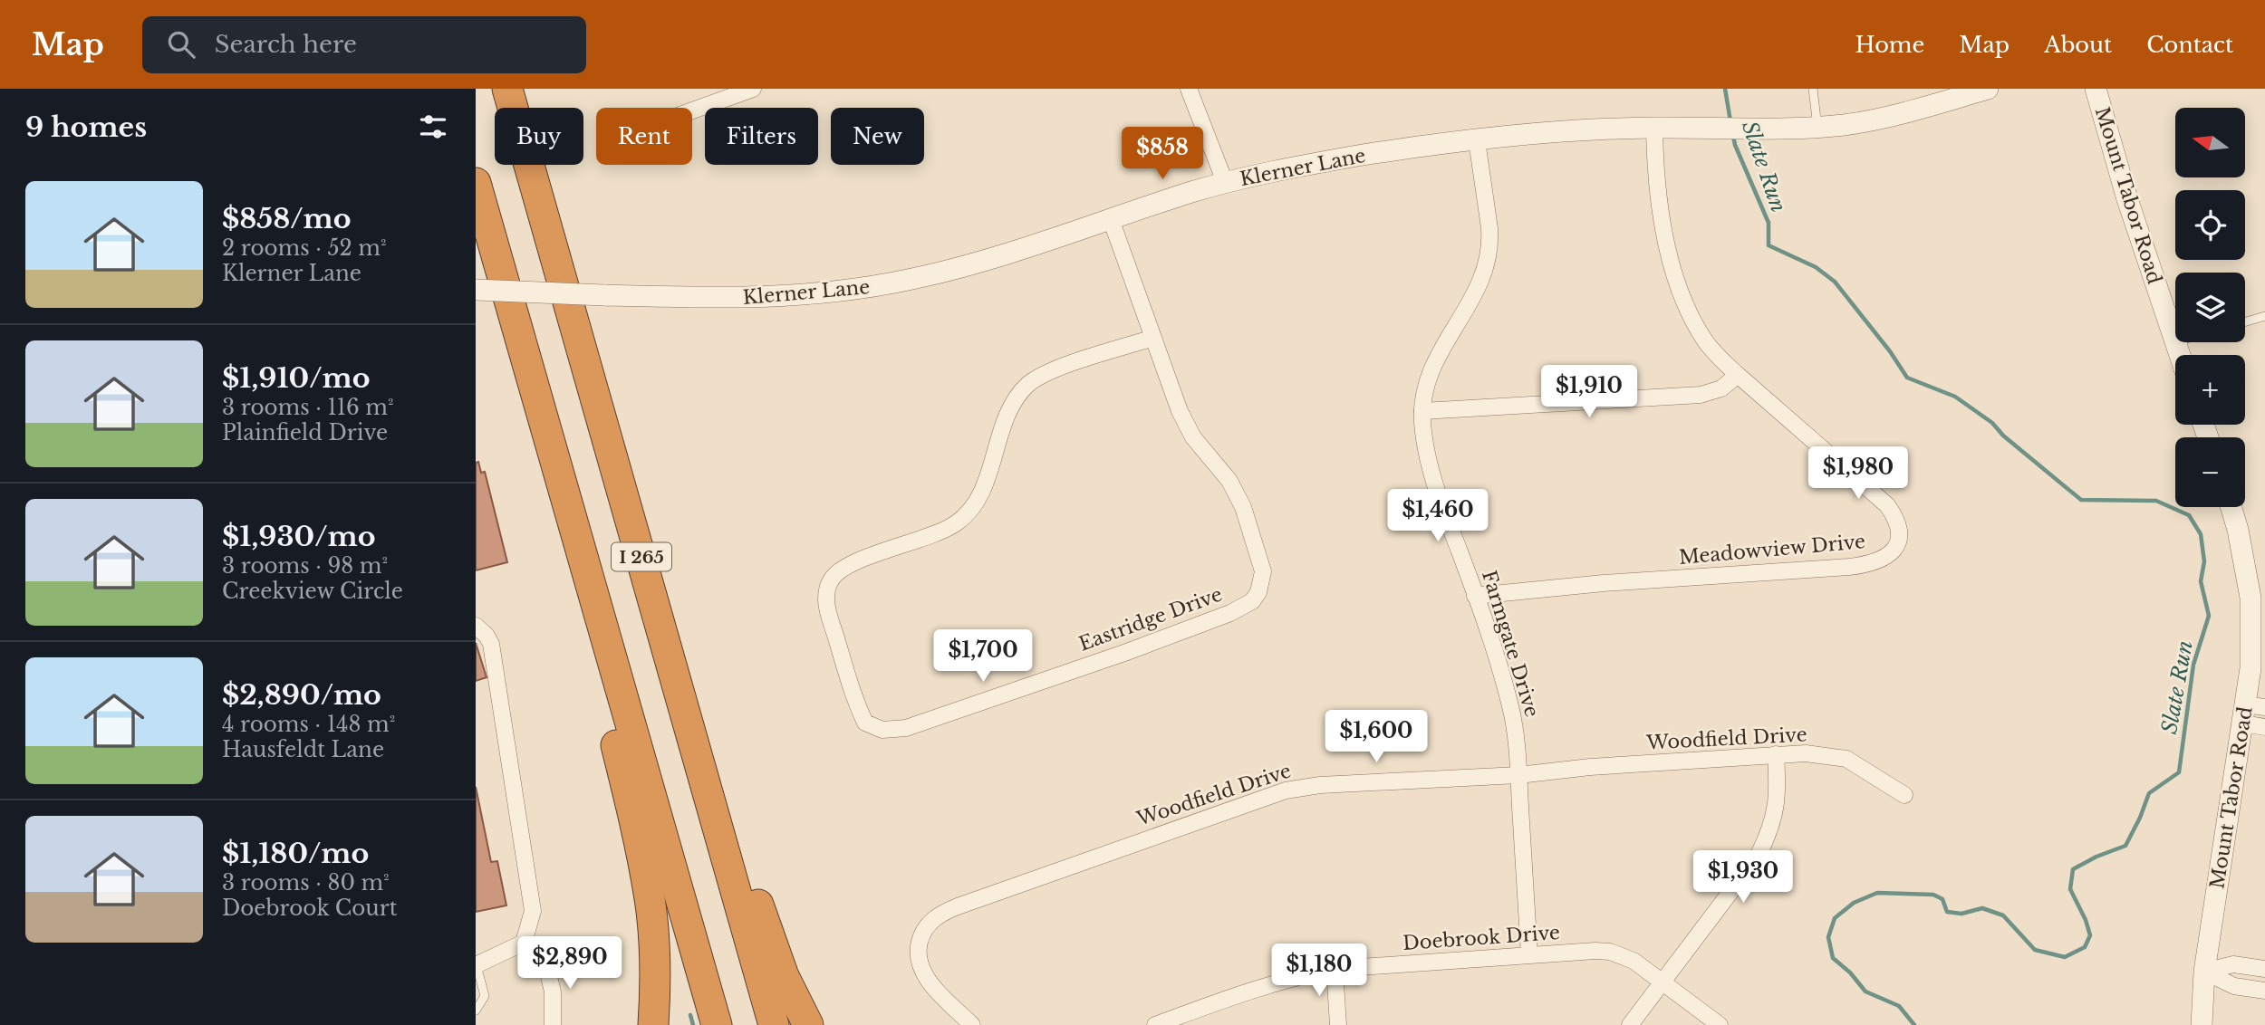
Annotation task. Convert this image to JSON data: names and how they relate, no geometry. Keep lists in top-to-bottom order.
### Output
{
  "streets": {
    "highway": ["I 265"],
    "street": [
      "Klerner Lane",
      "Mount Tabor Road",
      "Meadowview Drive",
      "Eastridge Drive",
      "Farmgate Drive",
      "Woodfield Drive",
      "Doebrook Drive"
    ]
  },
  "crossings": [
    ["Klerner Lane", "Meadowview Drive"],
    ["Klerner Lane", "Eastridge Drive"],
    ["Klerner Lane", "Farmgate Drive"],
    ["Meadowview Drive", "Farmgate Drive"],
    ["Farmgate Drive", "Woodfield Drive"],
    ["Farmgate Drive", "Doebrook Drive"]
  ],
  "water": ["Slate Run"],
  "north": "left",
  "page": {
    "header": "Map",
    "search": "Search here",
    "nav": [
      "Home",
      "Map",
      "About",
      "Contact"
    ],
    "heading": "9 homes",
    "map_buttons": ["+", "−"],
    "chip": [
      "Buy",
      "Rent",
      "Filters",
      "New"
    ],
    "price": [
      "$858",
      "$1,910",
      "$1,980",
      "$1,460",
      "$1,700",
      "$1,600",
      "$1,930",
      "$2,890",
      "$1,180"
    ],
    "list": [
      {
        "name": "$858/mo",
        "note": "2 rooms · 52 m² · Klerner Lane"
      },
      {
        "name": "$1,910/mo",
        "note": "3 rooms · 116 m² · Plainfield Drive"
      },
      {
        "name": "$1,930/mo",
        "note": "3 rooms · 98 m² · Creekview Circle"
      },
      {
        "name": "$2,890/mo",
        "note": "4 rooms · 148 m² · Hausfeldt Lane"
      },
      {
        "name": "$1,180/mo",
        "note": "3 rooms · 80 m² · Doebrook Court"
      }
    ]
  }
}
